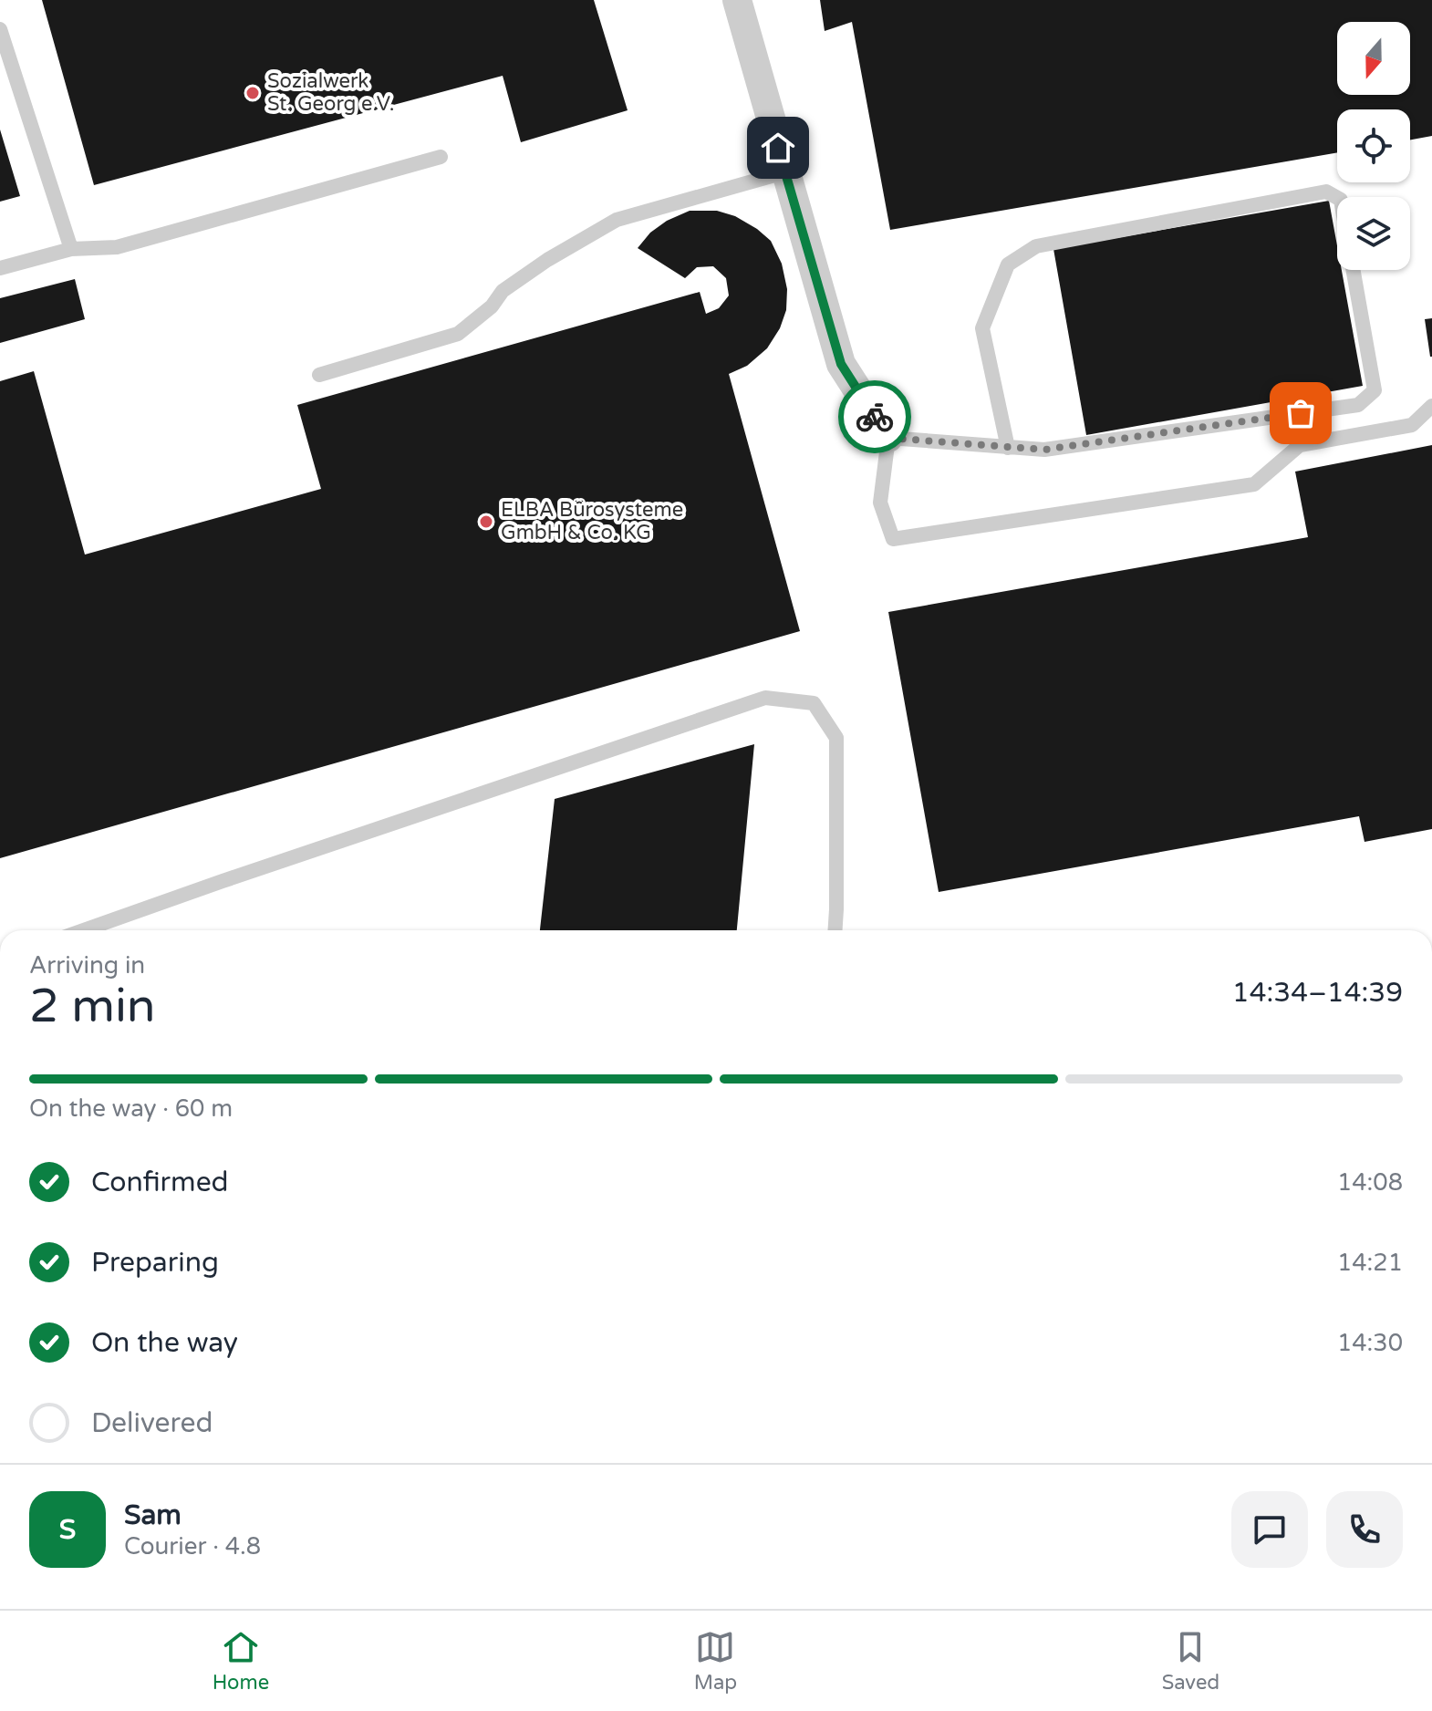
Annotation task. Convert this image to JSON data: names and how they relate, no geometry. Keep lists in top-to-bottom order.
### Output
{
  "places": ["Sozialwerk St. Georg e.V.", "ELBA Bürosysteme GmbH & Co. KG"],
  "north": "bottom",
  "page": {
    "heading": ["2 min", "Arriving in", "14:34–14:39"],
    "panel": ["Sam", "Courier · 4.8"],
    "bar": "On the way · 60 m",
    "list": [
      ["Confirmed", "14:08"],
      ["Preparing", "14:21"],
      ["On the way", "14:30"],
      "Delivered"
    ],
    "round": "S",
    "tabs": ["Home", "Map", "Saved"]
  }
}
